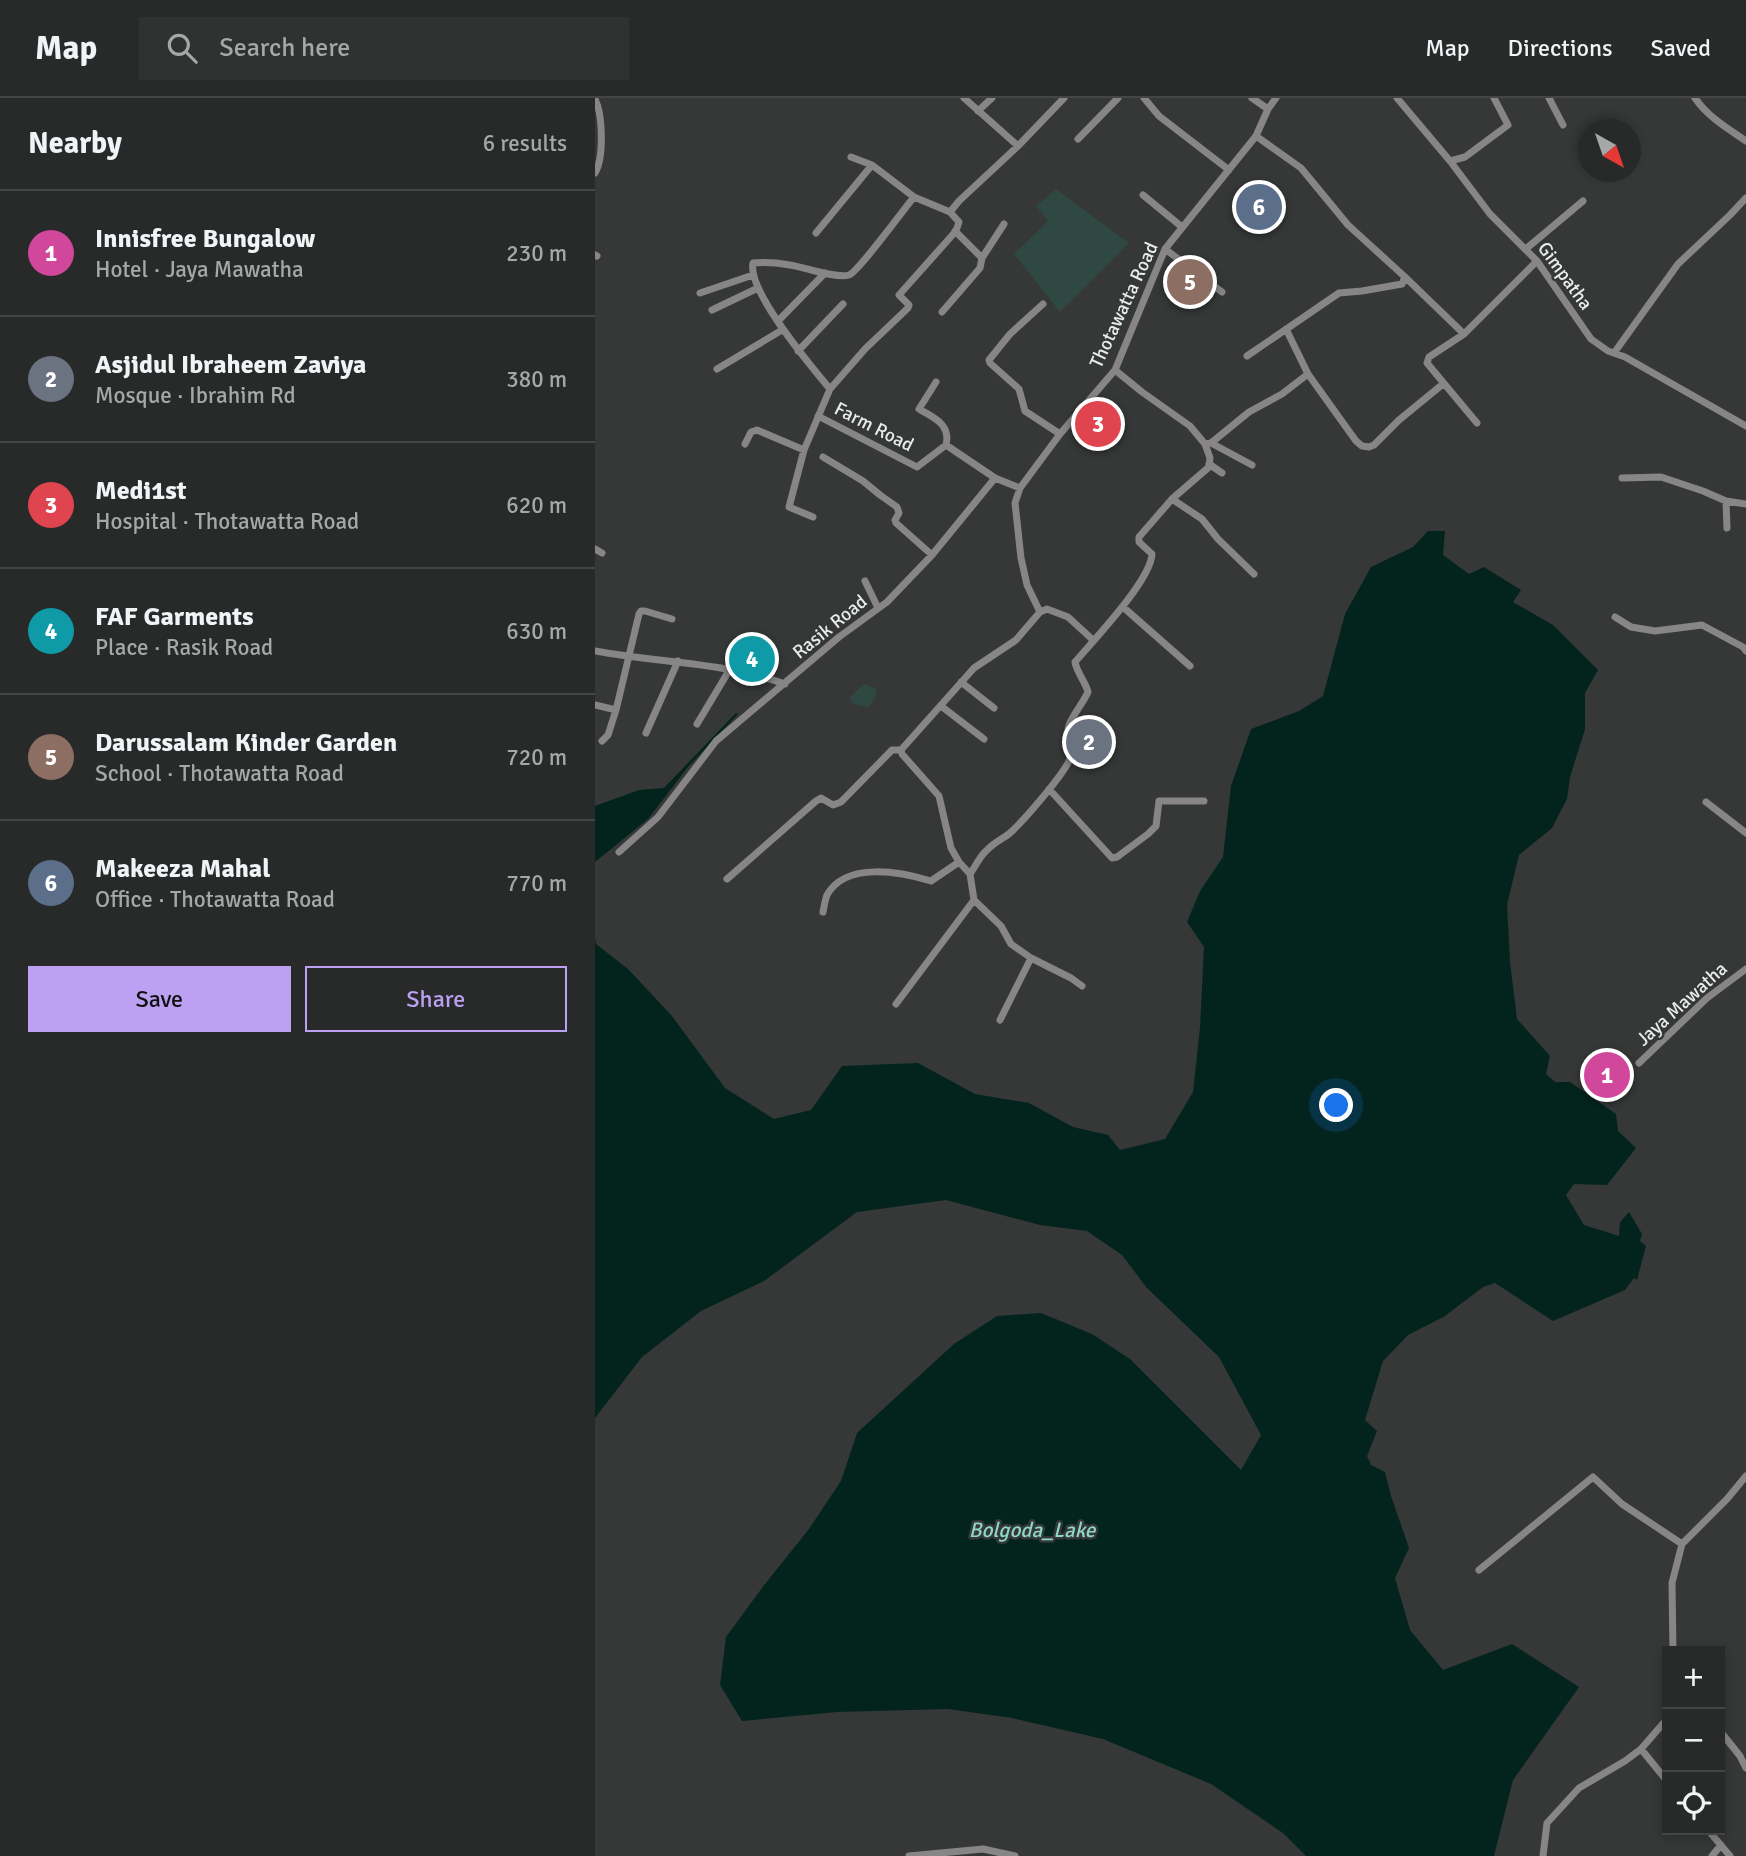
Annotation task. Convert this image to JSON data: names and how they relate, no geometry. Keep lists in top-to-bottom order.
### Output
{
  "streets": {
    "street": [
      "Gimpatha",
      "Thotawatta Road",
      "Farm Road",
      "Rasik Road",
      "Jaya Mawatha"
    ]
  },
  "water": ["Bolgoda_Lake"],
  "north": "bottom right",
  "page": {
    "header": "Map",
    "search": "Search here",
    "nav": ["Map", "Directions", "Saved"],
    "heading": ["Nearby", "6 results"],
    "pins": [
      "6",
      "5",
      "3",
      "4",
      "2",
      "1"
    ],
    "list": [
      {
        "mark": "1",
        "name": "Innisfree Bungalow",
        "note": "Hotel · Jaya Mawatha",
        "value": "230 m"
      },
      {
        "mark": "2",
        "name": "Asjidul Ibraheem Zaviya",
        "note": "Mosque · Ibrahim Rd",
        "value": "380 m"
      },
      {
        "mark": "3",
        "name": "Medi1st",
        "note": "Hospital · Thotawatta Road",
        "value": "620 m"
      },
      {
        "mark": "4",
        "name": "FAF Garments",
        "note": "Place · Rasik Road",
        "value": "630 m"
      },
      {
        "mark": "5",
        "name": "Darussalam Kinder Garden",
        "note": "School · Thotawatta Road",
        "value": "720 m"
      },
      {
        "mark": "6",
        "name": "Makeeza Mahal",
        "note": "Office · Thotawatta Road",
        "value": "770 m"
      }
    ],
    "buttons": ["Save", "Share"],
    "map_buttons": ["+", "−"]
  }
}
